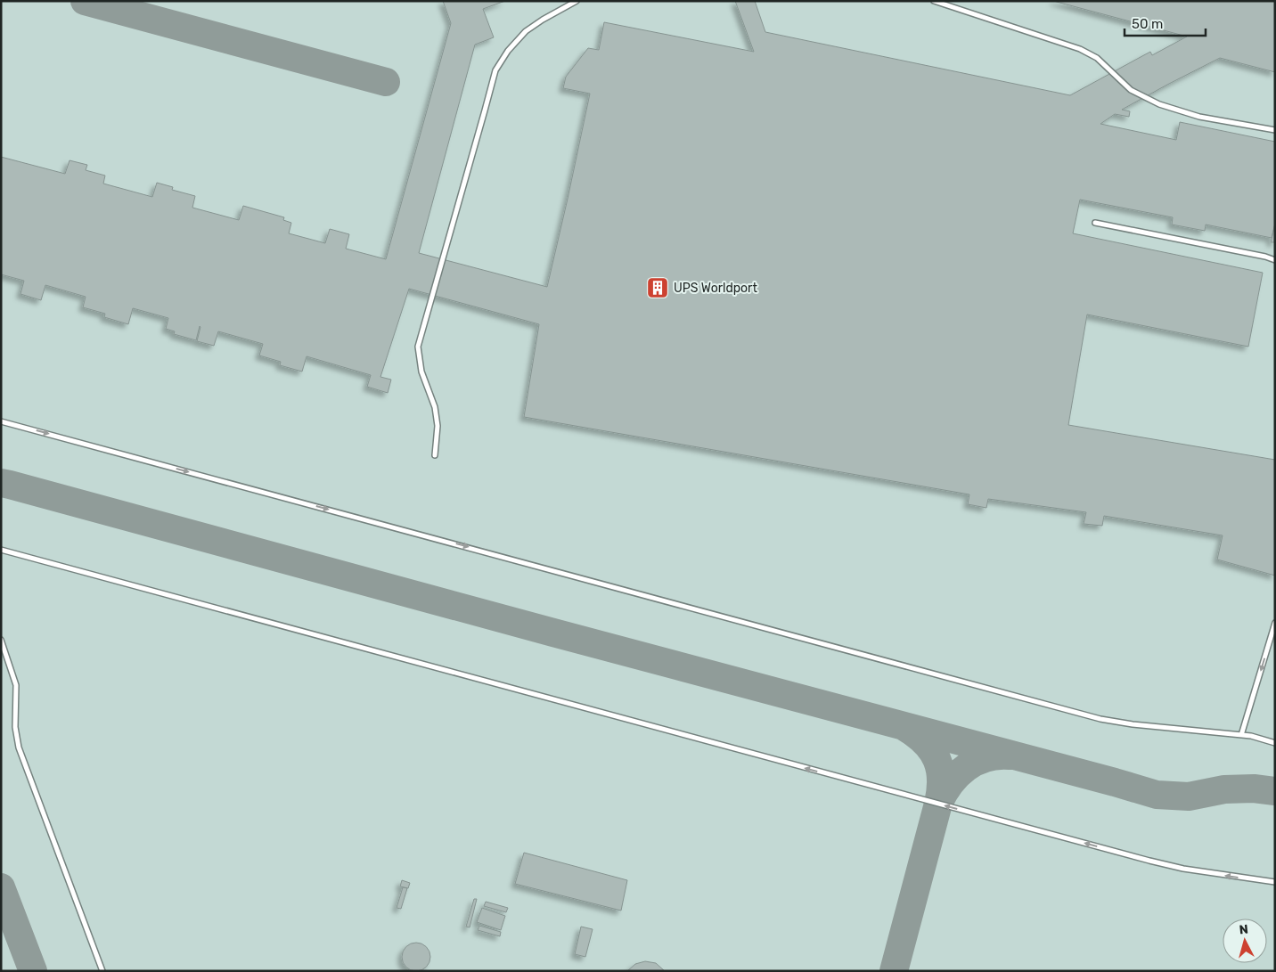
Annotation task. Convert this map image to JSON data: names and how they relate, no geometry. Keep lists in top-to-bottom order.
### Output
{
  "places": {
    "building": ["UPS Worldport"]
  },
  "scale_bar": "50 m",
  "north": "top"
}
